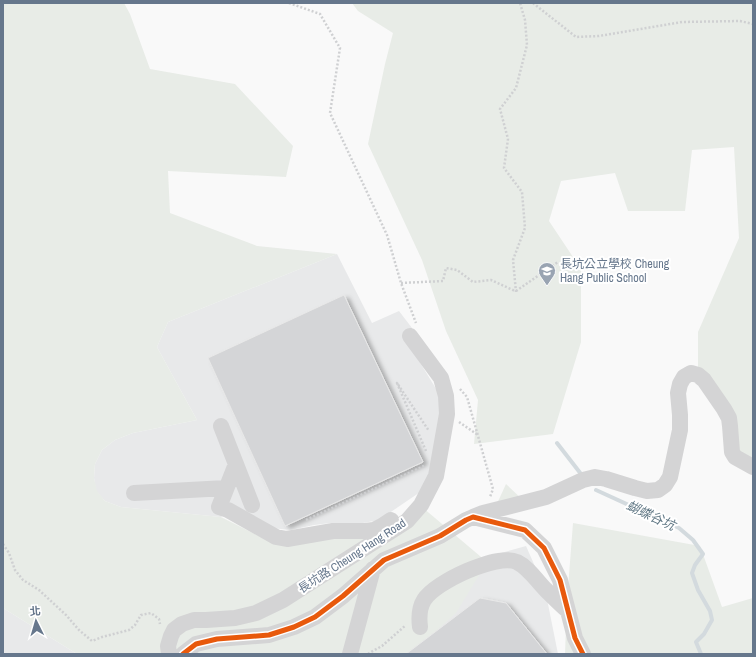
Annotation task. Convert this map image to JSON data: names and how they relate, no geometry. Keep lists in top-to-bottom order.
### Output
{
  "streets": {
    "street": ["長坑路 Cheung Hang Road"]
  },
  "water": ["蝴蝶谷坑"],
  "places": {
    "school or university": ["長坑公立學校 Cheung Hang Public School"]
  },
  "north": "top"
}
